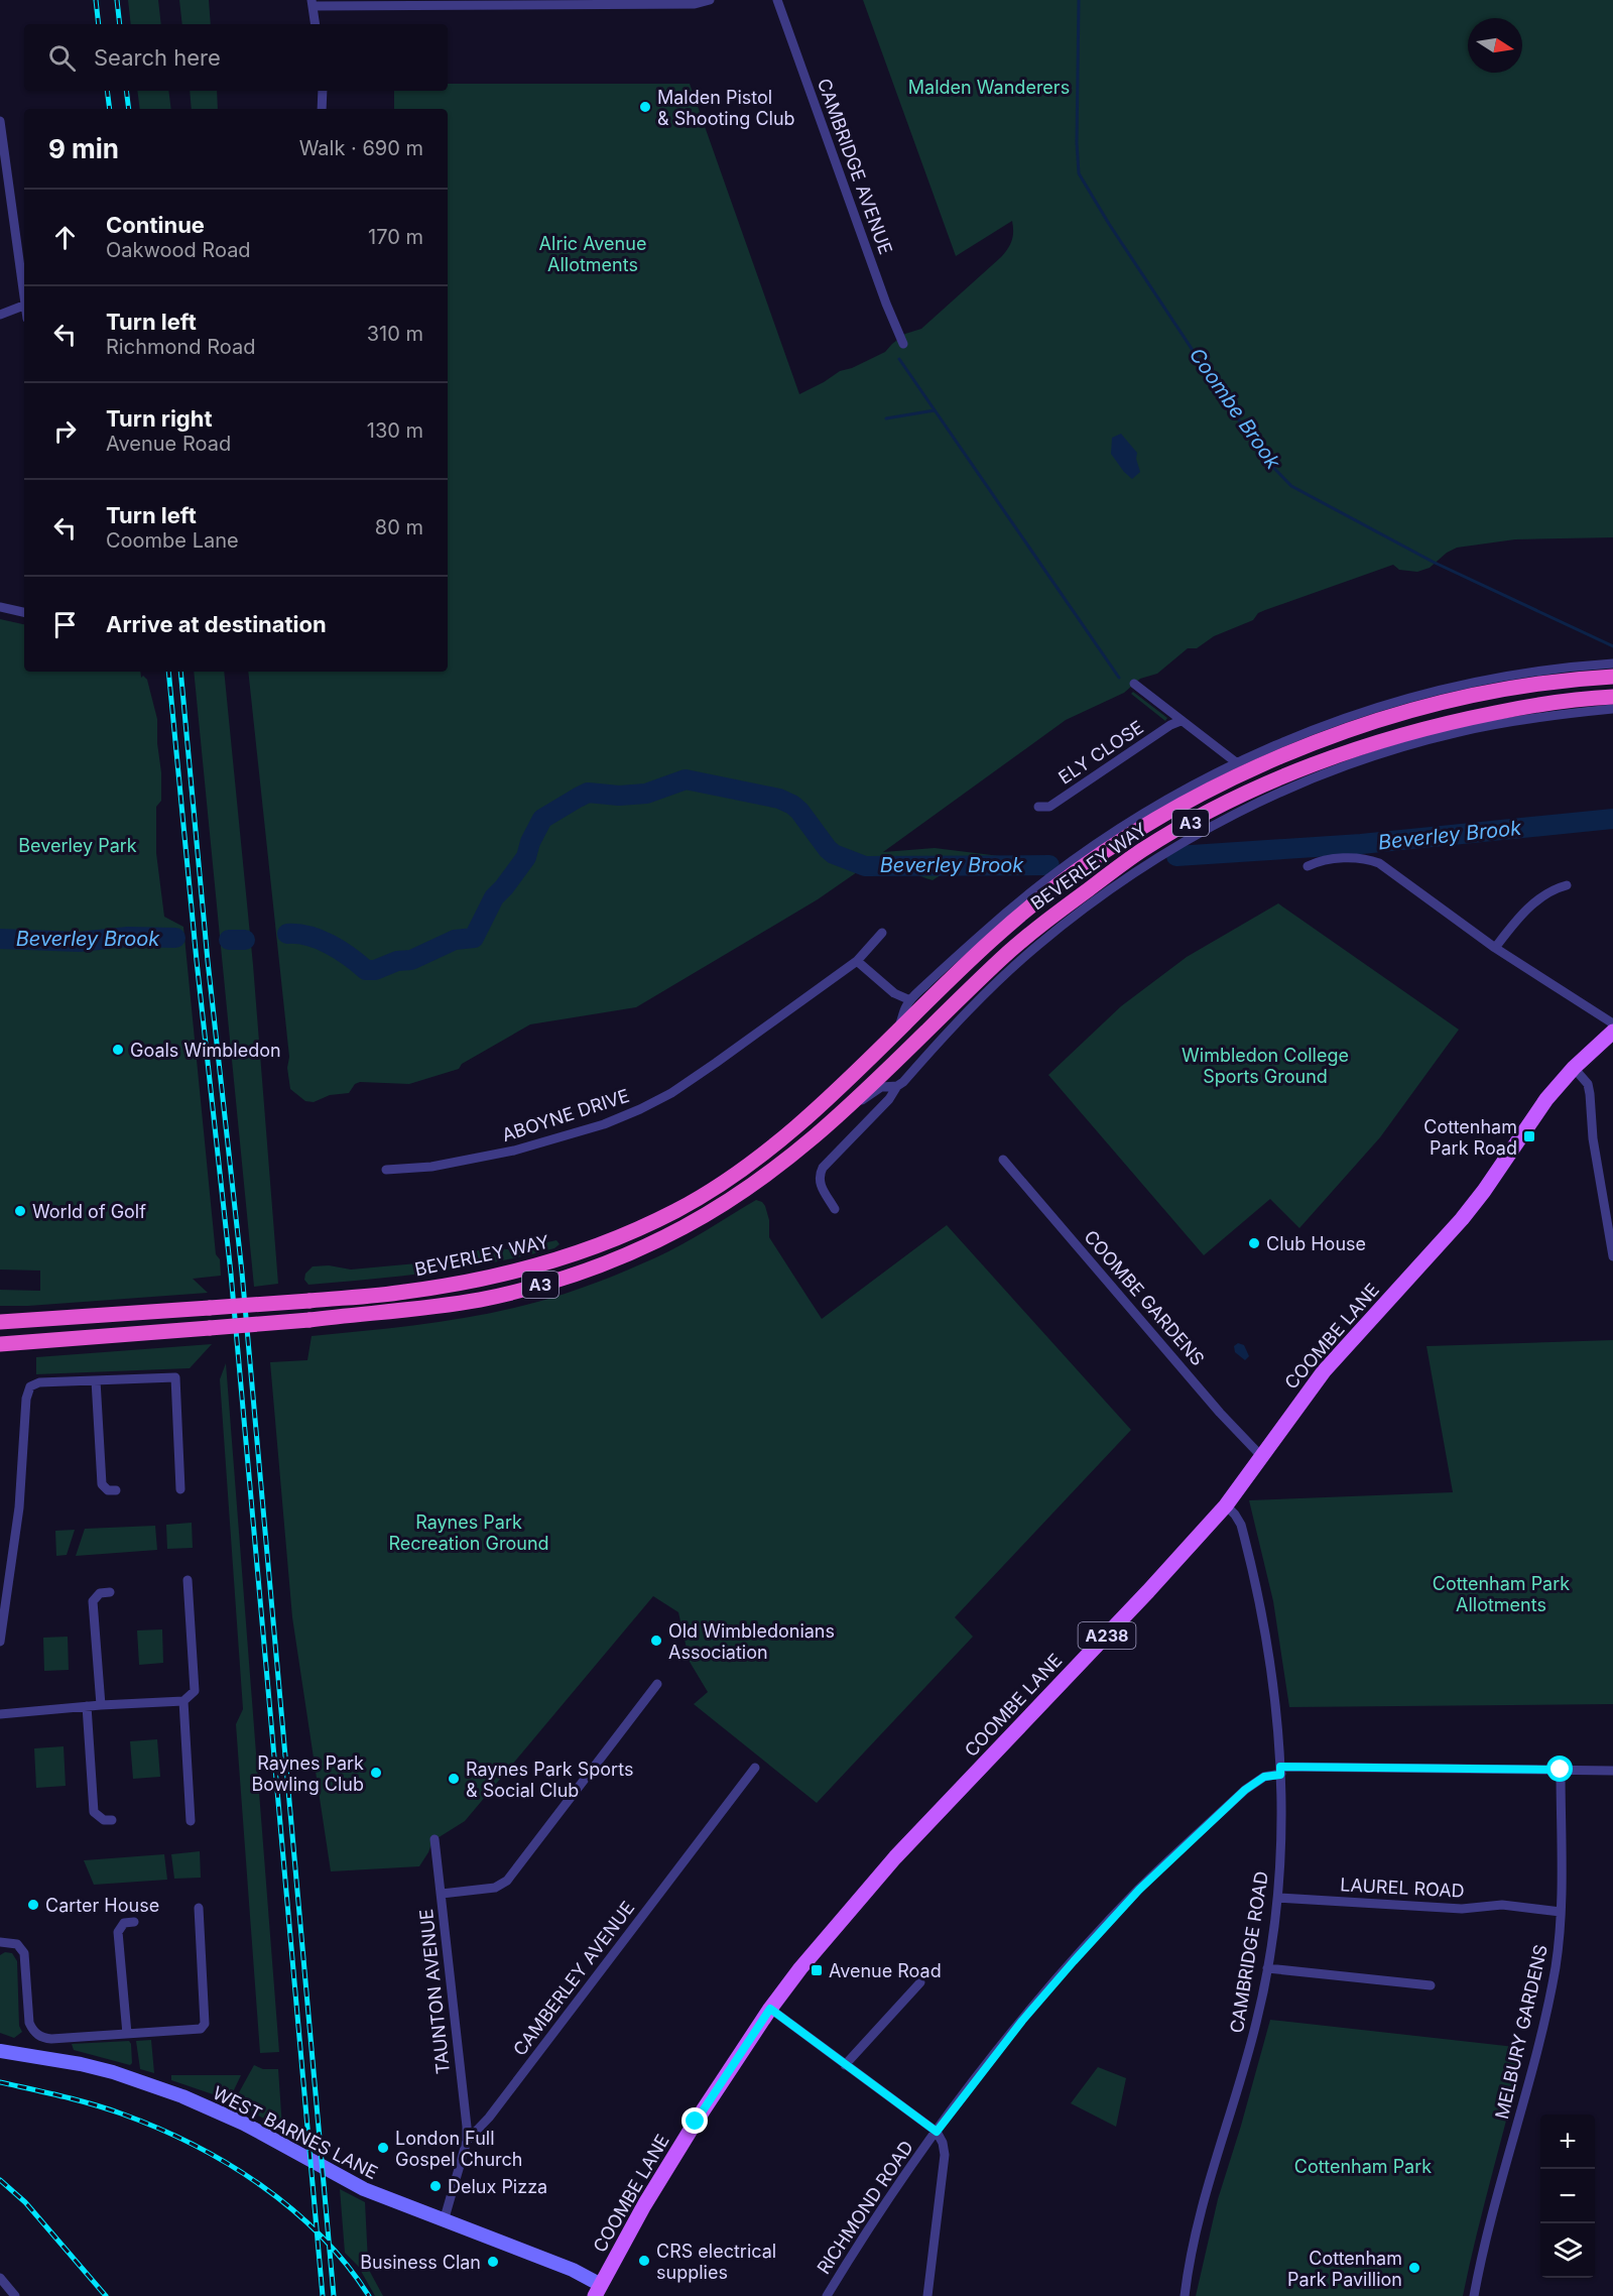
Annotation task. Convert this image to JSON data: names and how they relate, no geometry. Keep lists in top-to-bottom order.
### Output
{
  "streets": {
    "highway": ["A3", "BEVERLEY WAY"],
    "main road": ["COOMBE LANE", "A238", "WEST BARNES LANE"],
    "street": [
      "CAMBRIDGE AVENUE",
      "ELY CLOSE",
      "ABOYNE DRIVE",
      "COOMBE GARDENS",
      "LAUREL ROAD",
      "CAMBRIDGE ROAD",
      "CAMBERLEY AVENUE",
      "TAUNTON AVENUE",
      "MELBURY GARDENS",
      "RICHMOND ROAD"
    ]
  },
  "crossings": [
    ["COOMBE GARDENS", "COOMBE LANE"],
    ["COOMBE LANE", "CAMBRIDGE ROAD"],
    ["COOMBE LANE", "WEST BARNES LANE"],
    ["LAUREL ROAD", "CAMBRIDGE ROAD"],
    ["LAUREL ROAD", "MELBURY GARDENS"],
    ["CAMBRIDGE ROAD", "RICHMOND ROAD"],
    ["CAMBERLEY AVENUE", "TAUNTON AVENUE"],
    ["CAMBERLEY AVENUE", "WEST BARNES LANE"]
  ],
  "water": ["Coombe Brook", "Beverley Brook"],
  "parks": [
    "Malden Wanderers",
    "Alric Avenue Allotments",
    "Beverley Park",
    "Wimbledon College Sports Ground",
    "Raynes Park Recreation Ground",
    "Cottenham Park Allotments",
    "Cottenham Park"
  ],
  "places": {
    "other": [
      "Malden Pistol & Shooting Club",
      "Goals Wimbledon",
      "World of Golf",
      "Club House",
      "Old Wimbledonians Association",
      "Raynes Park Bowling Club",
      "Raynes Park Sports & Social Club",
      "Carter House",
      "London Full Gospel Church",
      "Delux Pizza",
      "CRS electrical supplies",
      "Business Clan",
      "Cottenham Park Pavillion"
    ],
    "transit": ["Cottenham Park Road", "Avenue Road"]
  },
  "north": "right",
  "page": {
    "search": "Search here",
    "heading": ["9 min", "Walk · 690 m"],
    "list": [
      ["Continue", "Oakwood Road", "170 m"],
      ["Turn left", "Richmond Road", "310 m"],
      ["Turn right", "Avenue Road", "130 m"],
      ["Turn left", "Coombe Lane", "80 m"],
      "Arrive at destination"
    ],
    "map_buttons": ["+", "−"]
  }
}
